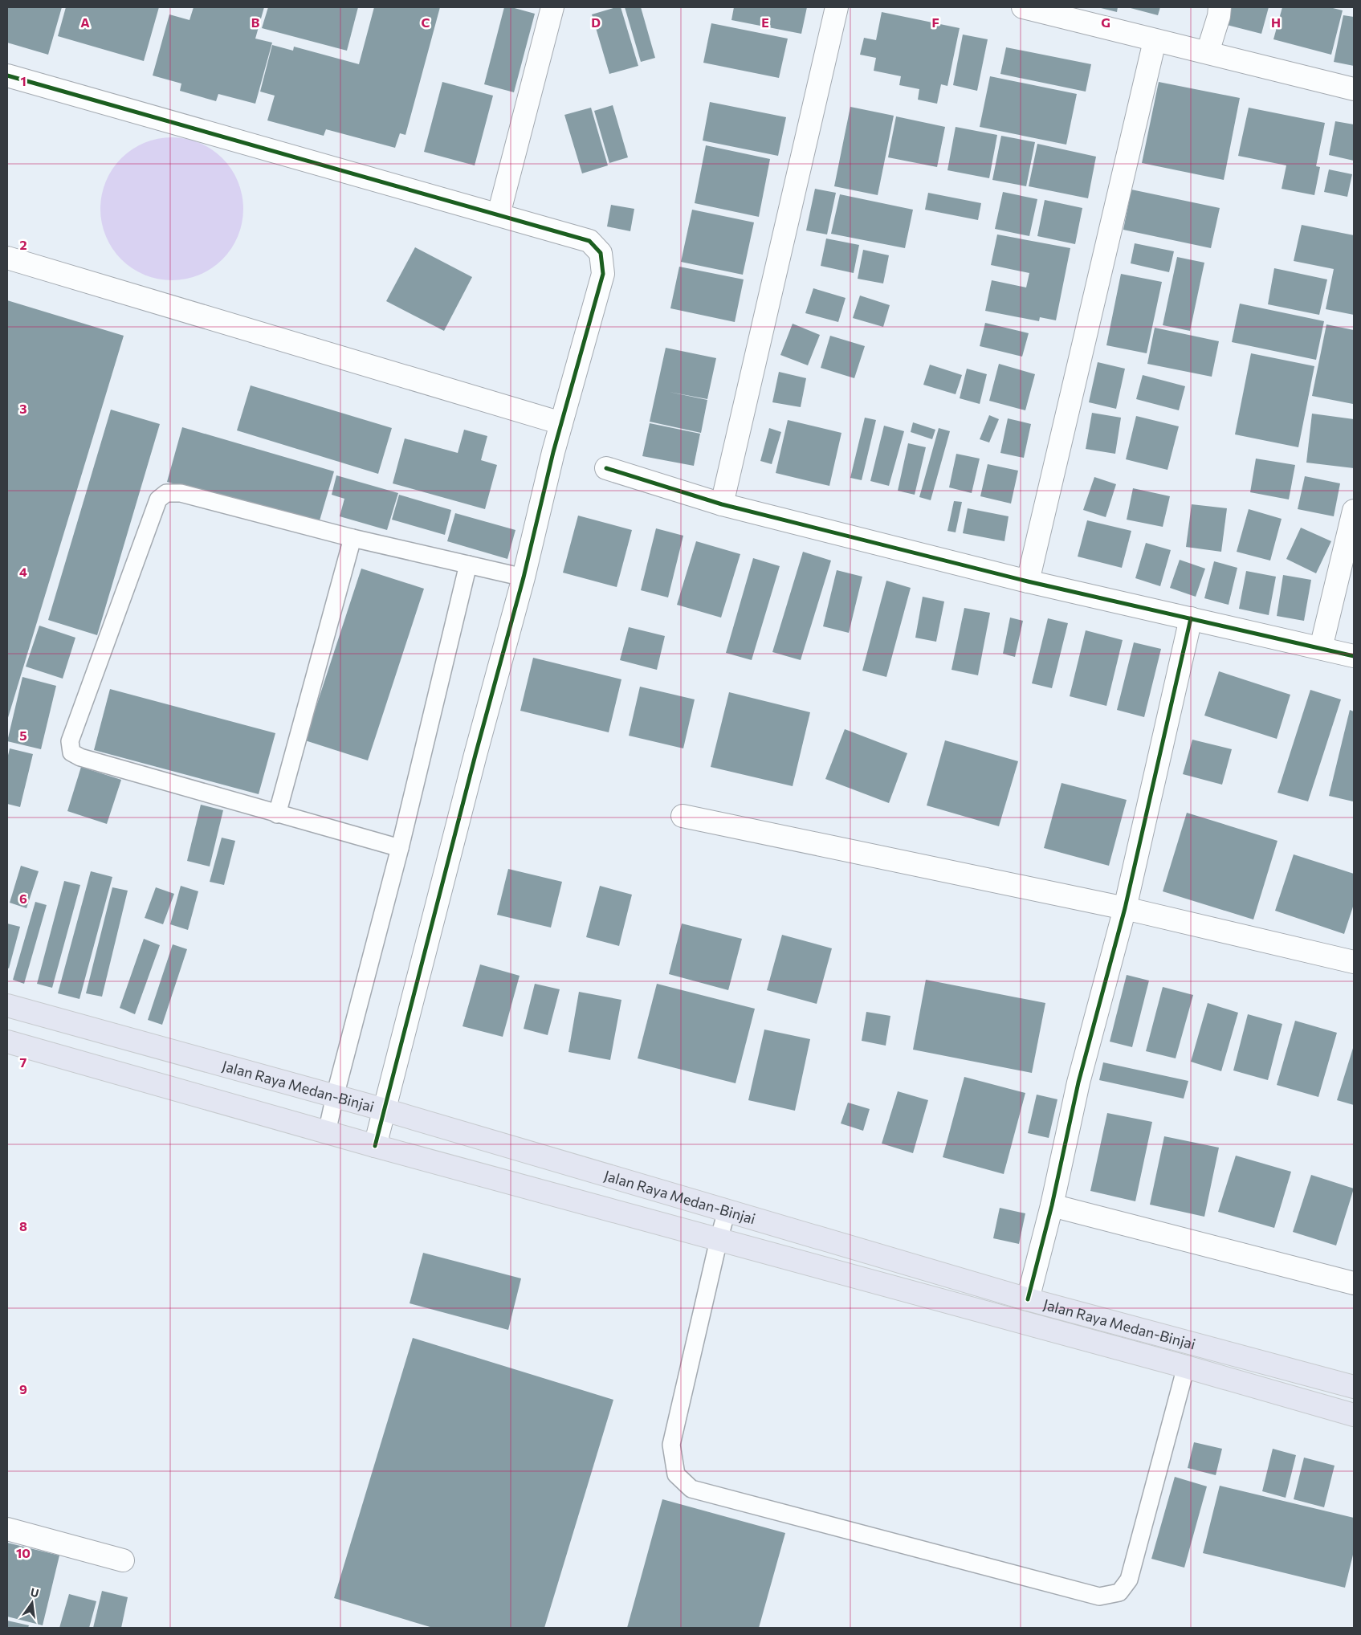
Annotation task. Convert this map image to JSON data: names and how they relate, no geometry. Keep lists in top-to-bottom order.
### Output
{
  "streets": {
    "highway": ["Jalan Raya Medan-Binjai"]
  },
  "north": "top",
  "grid": {
    "columns": [
      "A",
      "B",
      "C",
      "D",
      "E",
      "F",
      "G",
      "H"
    ],
    "rows": [
      "1",
      "2",
      "3",
      "4",
      "5",
      "6",
      "7",
      "8",
      "9",
      "10"
    ]
  }
}
